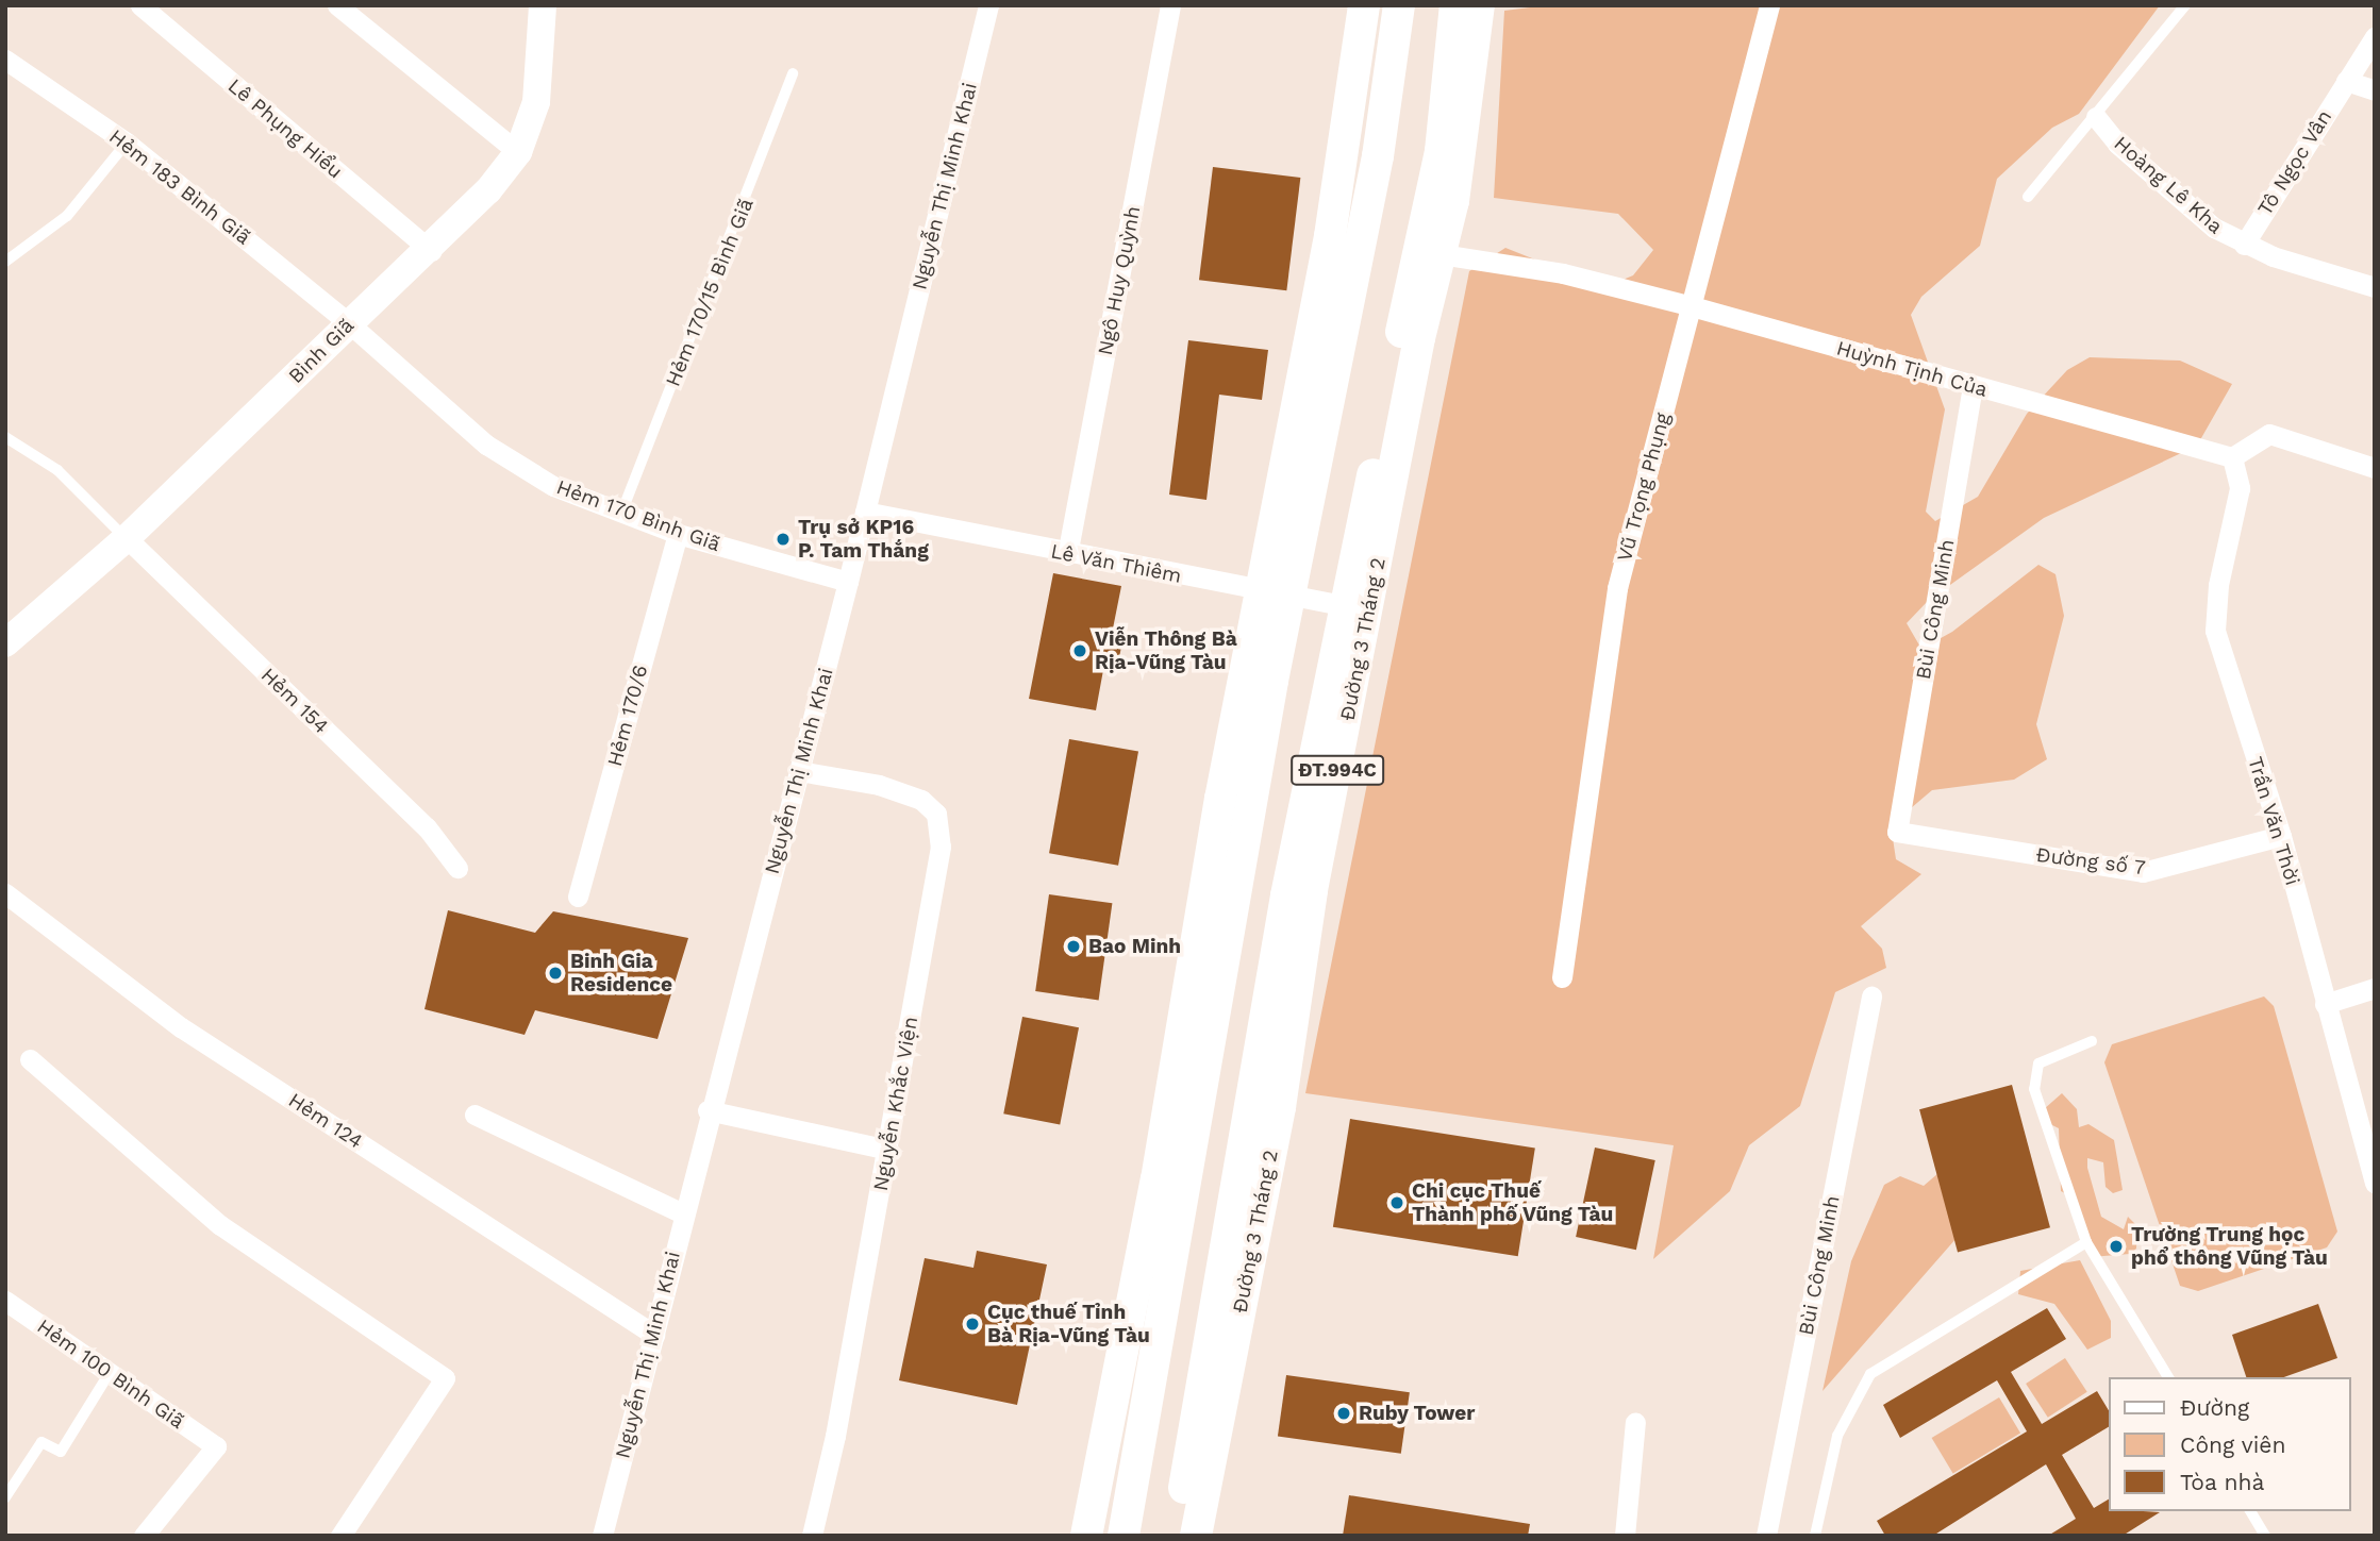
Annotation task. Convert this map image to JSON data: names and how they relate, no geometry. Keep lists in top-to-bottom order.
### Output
{
  "streets": {
    "main road": ["Đường 3 Tháng 2", "ĐT.994C"],
    "street": [
      "Lê Phụng Hiểu",
      "Tô Ngọc Vân",
      "Hoàng Lê Kha",
      "Nguyễn Thị Minh Khai",
      "Hẻm 183 Bình Giã",
      "Ngô Huy Quỳnh",
      "Bình Giã",
      "Huỳnh Tịnh Của",
      "Vũ Trọng Phụng",
      "Hẻm 170 Bình Giã",
      "Lê Văn Thiêm",
      "Bùi Công Minh",
      "Hẻm 154",
      "Hẻm 170/6",
      "Trần Văn Thời",
      "Đường số 7",
      "Nguyễn Khắc Viện",
      "Hẻm 124",
      "Hẻm 100 Bình Giã"
    ],
    "lane": ["Hẻm 170/15 Bình Giã"]
  },
  "crossings": [
    ["Lê Phụng Hiểu", "Bình Giã"],
    ["Tô Ngọc Vân", "Hoàng Lê Kha"],
    ["Nguyễn Thị Minh Khai", "Hẻm 170 Bình Giã"],
    ["Nguyễn Thị Minh Khai", "Lê Văn Thiêm"],
    ["Nguyễn Thị Minh Khai", "Nguyễn Khắc Viện"],
    ["Nguyễn Thị Minh Khai", "Hẻm 124"],
    ["Hẻm 183 Bình Giã", "Bình Giã"],
    ["Hẻm 183 Bình Giã", "Hẻm 170 Bình Giã"],
    ["Ngô Huy Quỳnh", "Lê Văn Thiêm"],
    ["Hẻm 170/15 Bình Giã", "Hẻm 170 Bình Giã"],
    ["Bình Giã", "Hẻm 170 Bình Giã"],
    ["Bình Giã", "Hẻm 154"],
    ["Huỳnh Tịnh Của", "Vũ Trọng Phụng"],
    ["Huỳnh Tịnh Của", "Bùi Công Minh"],
    ["Huỳnh Tịnh Của", "Đường 3 Tháng 2"],
    ["Huỳnh Tịnh Của", "Trần Văn Thời"],
    ["Hẻm 170 Bình Giã", "Hẻm 170/6"],
    ["Lê Văn Thiêm", "Đường 3 Tháng 2"],
    ["Lê Văn Thiêm", "ĐT.994C"],
    ["Bùi Công Minh", "Đường số 7"],
    ["Trần Văn Thời", "Đường số 7"]
  ],
  "places": [
    "Trụ sở KP16 P. Tam Thắng",
    "Viễn Thông Bà Rịa-Vũng Tàu",
    "Bao Minh",
    "Binh Gia Residence",
    "Chi cục Thuế Thành phố Vũng Tàu",
    "Trường Trung học phổ thông Vũng Tàu",
    "Cục thuế Tỉnh Bà Rịa-Vũng Tàu",
    "Ruby Tower"
  ],
  "legend": ["Đường", "Công viên", "Tòa nhà"]
}
